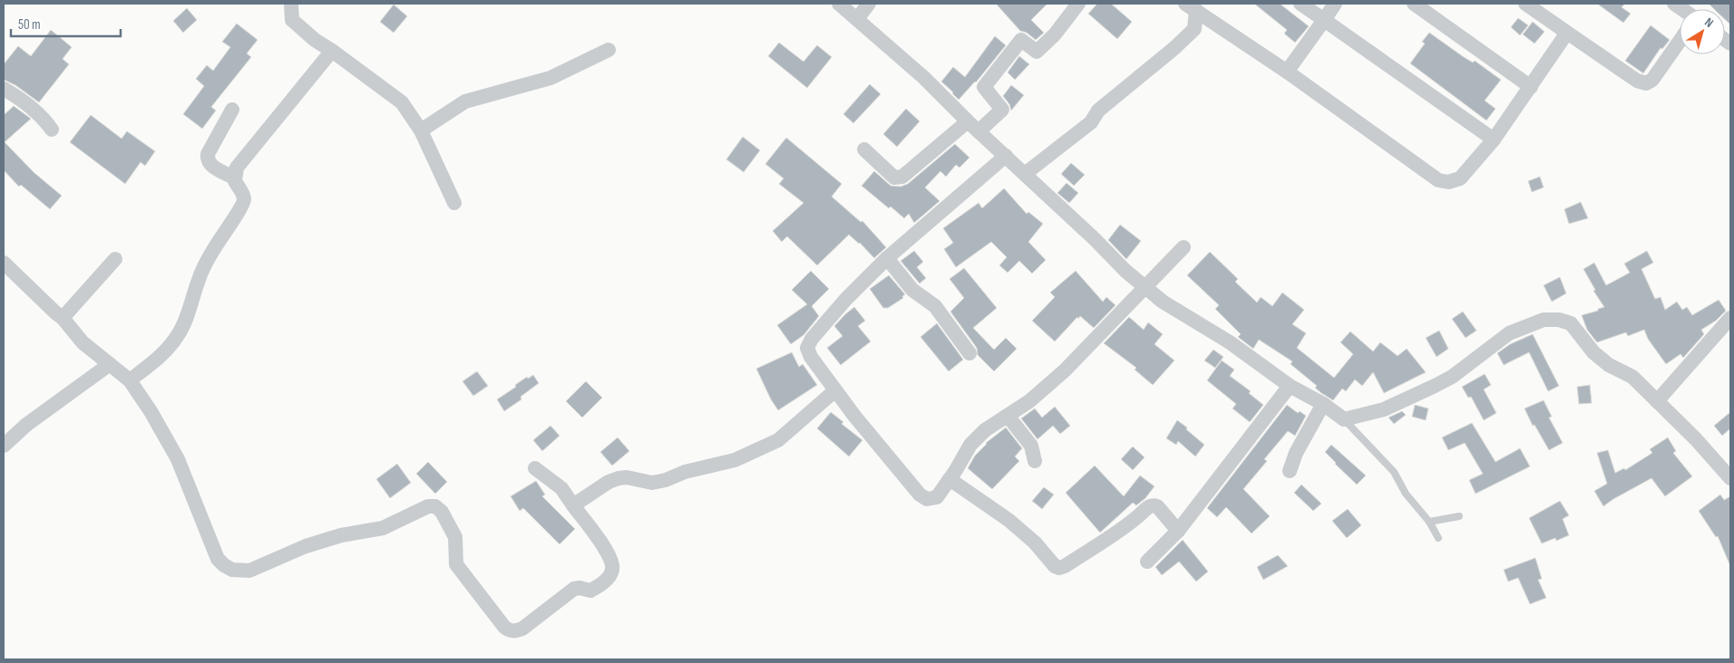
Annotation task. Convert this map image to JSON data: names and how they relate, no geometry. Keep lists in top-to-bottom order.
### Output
{
  "scale_bar": "50 m",
  "north": "top right"
}
